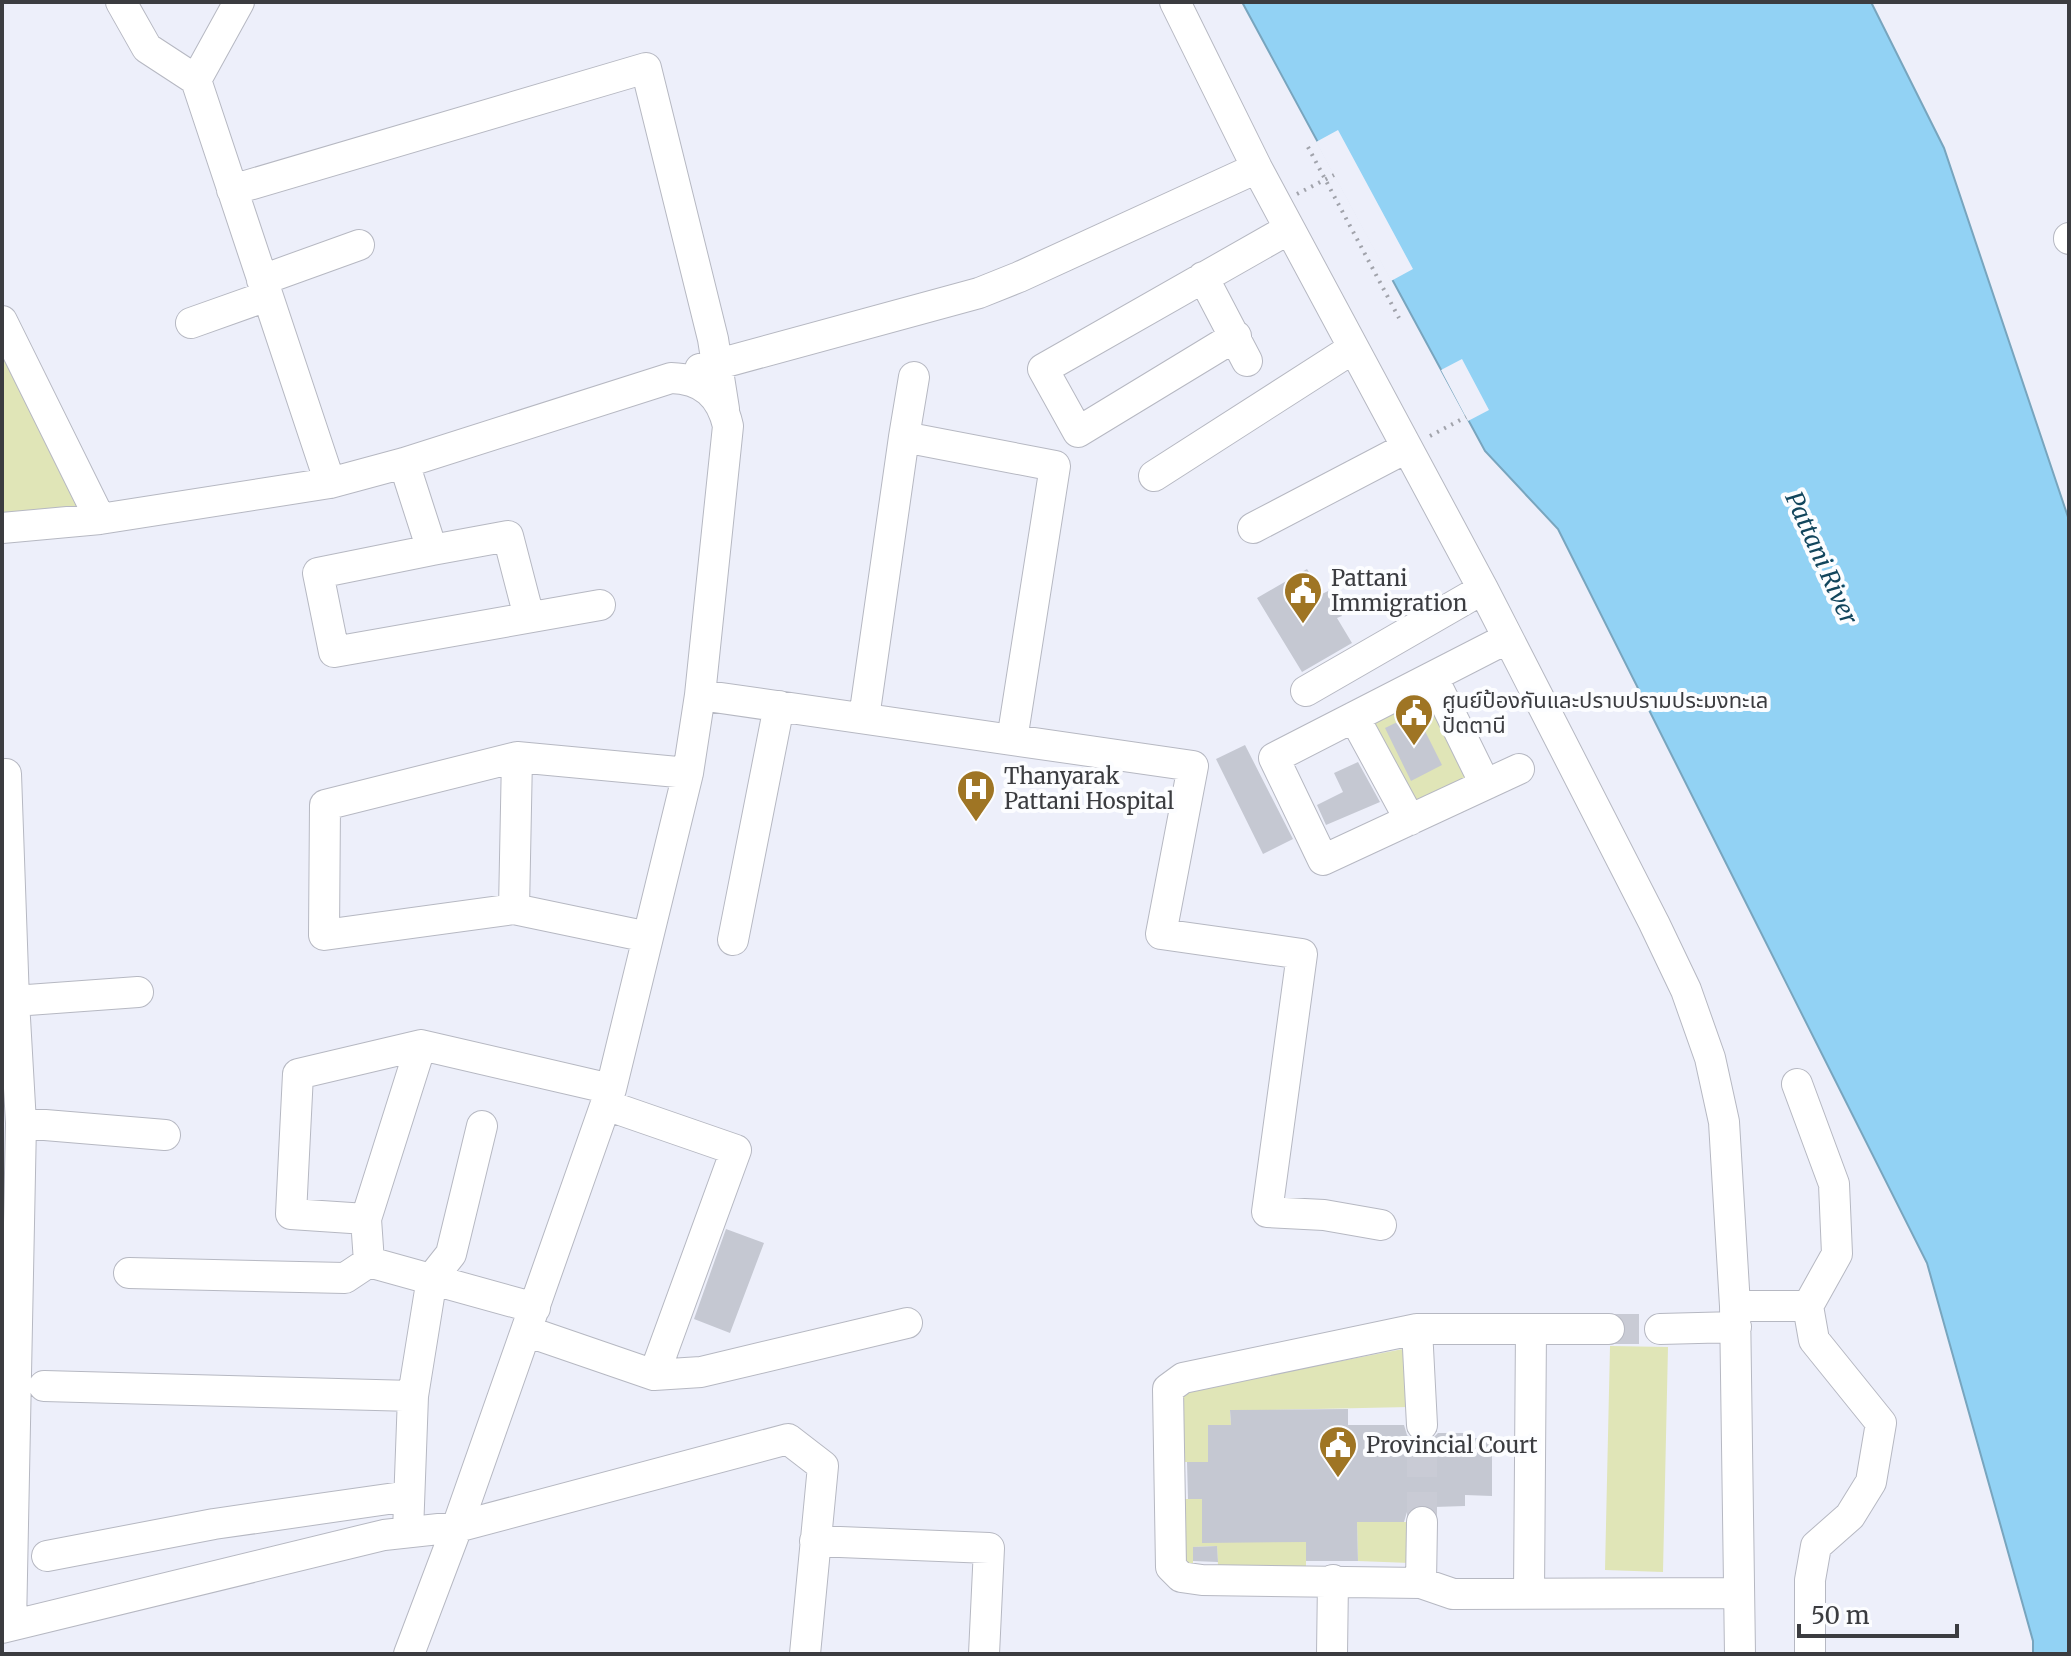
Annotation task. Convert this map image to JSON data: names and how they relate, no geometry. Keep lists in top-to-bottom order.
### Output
{
  "water": ["Pattani River"],
  "places": {
    "public building": ["Pattani Immigration", "ศูนย์ป้องกันและปราบปรามประมงทะเล ปัตตานี", "Provincial Court"],
    "hospital": ["Thanyarak Pattani Hospital"]
  },
  "scale_bar": "50 m"
}
